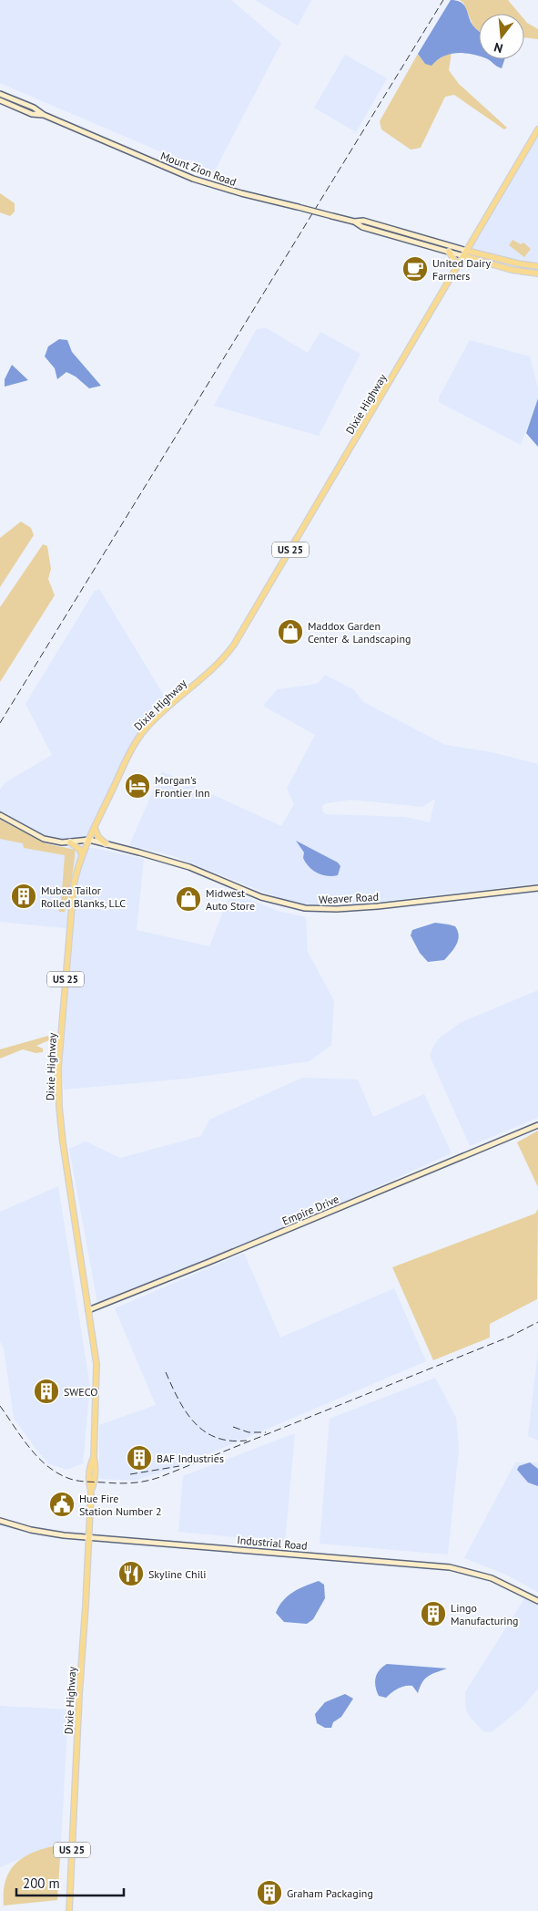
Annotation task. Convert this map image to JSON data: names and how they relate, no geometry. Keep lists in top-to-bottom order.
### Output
{
  "streets": {
    "main road": [
      "Mount Zion Road",
      "Dixie Highway",
      "US 25",
      "Weaver Road",
      "Empire Drive",
      "Industrial Road"
    ]
  },
  "crossings": [
    ["Mount Zion Road", "Dixie Highway"],
    ["Dixie Highway", "Weaver Road"],
    ["Dixie Highway", "Empire Drive"],
    ["Dixie Highway", "Industrial Road"]
  ],
  "places": {
    "cafe": ["United Dairy Farmers"],
    "shop": ["Maddox Garden Center & Landscaping", "Midwest Auto Store"],
    "hotel": ["Morgan's Frontier Inn"],
    "building": [
      "Mubea Tailor Rolled Blanks, LLC",
      "SWECO",
      "BAF Industries",
      "Lingo Manufacturing",
      "Graham Packaging"
    ],
    "public building": ["Hue Fire Station Number 2"],
    "restaurant": ["Skyline Chili"]
  },
  "scale_bar": "200 m",
  "north": "bottom"
}
